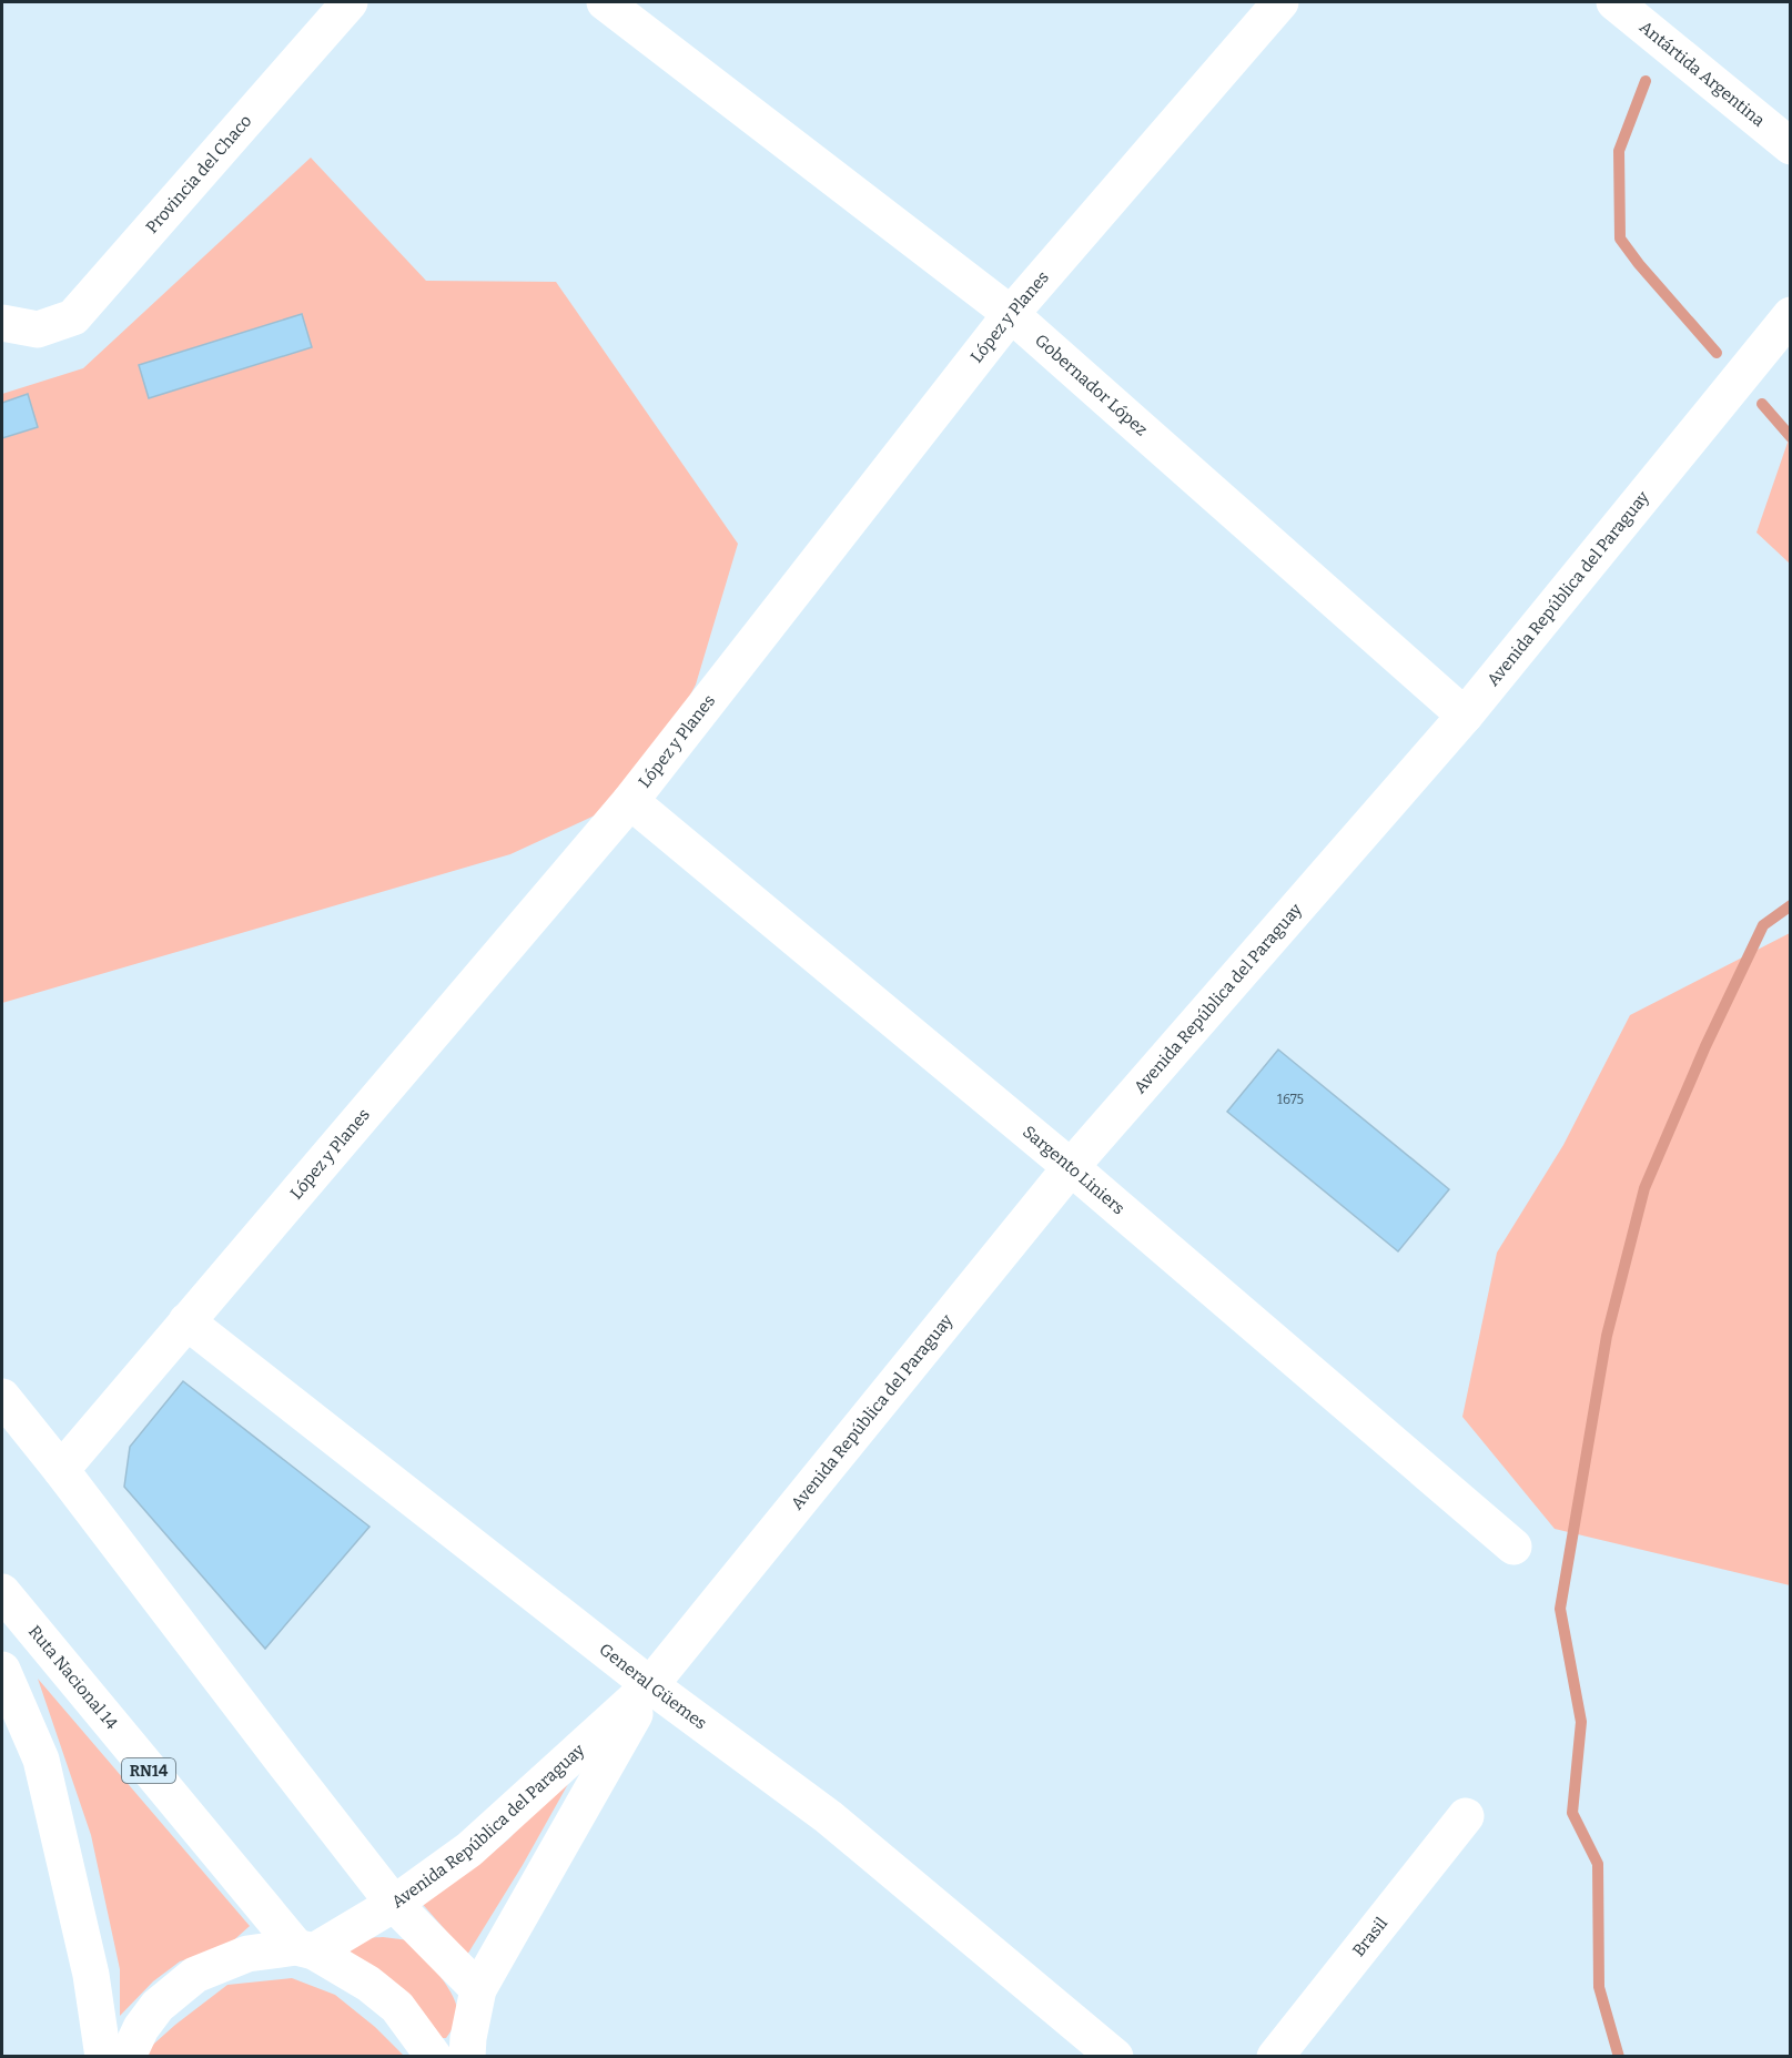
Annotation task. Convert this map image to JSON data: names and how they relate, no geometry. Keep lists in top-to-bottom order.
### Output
{
  "streets": {
    "main road": [
      "Antártida Argentina",
      "Provincia del Chaco",
      "López y Planes",
      "Gobernador López",
      "Avenida República del Paraguay",
      "Sargento Liniers",
      "Ruta Nacional 14",
      "General Güemes",
      "RN14",
      "Brasil"
    ]
  },
  "crossings": [
    ["López y Planes", "Gobernador López"],
    ["López y Planes", "Sargento Liniers"],
    ["López y Planes", "General Güemes"],
    ["Gobernador López", "Avenida República del Paraguay"],
    ["Avenida República del Paraguay", "Sargento Liniers"],
    ["Avenida República del Paraguay", "Ruta Nacional 14"],
    ["Avenida República del Paraguay", "General Güemes"]
  ],
  "house_numbers": ["1675"]
}
